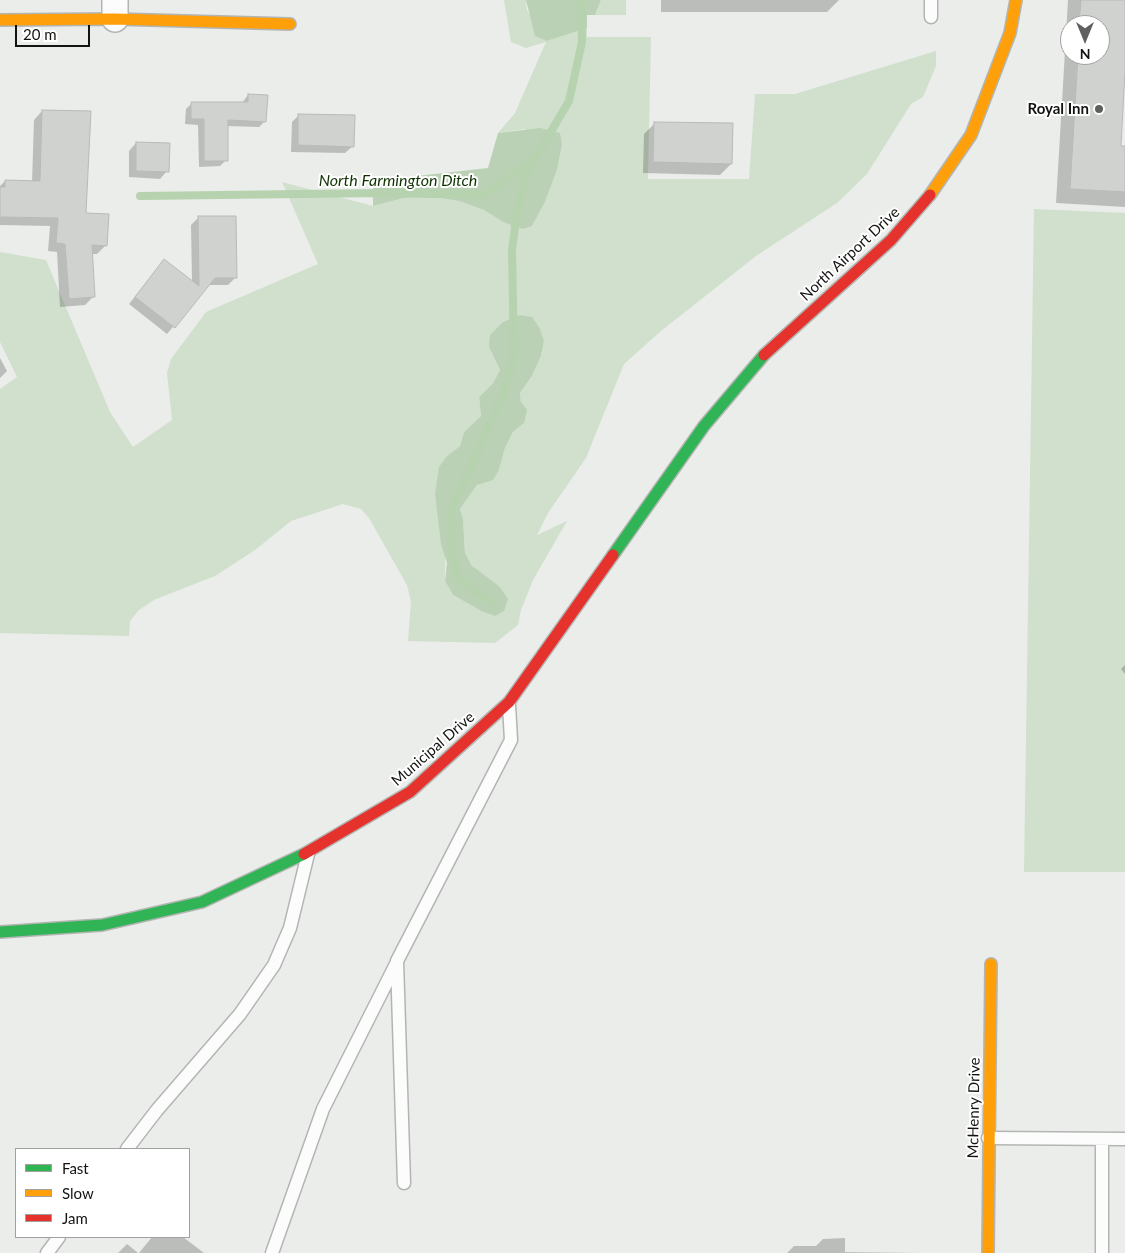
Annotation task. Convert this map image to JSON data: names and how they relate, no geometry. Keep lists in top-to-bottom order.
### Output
{
  "streets": {
    "main road": ["North Airport Drive", "Municipal Drive", "McHenry Drive"]
  },
  "crossings": [
    ["North Airport Drive", "Municipal Drive"]
  ],
  "water": ["North Farmington Ditch"],
  "places": ["Royal Inn"],
  "legend": ["Fast", "Slow", "Jam"],
  "scale_bar": "20 m",
  "north": "bottom"
}
